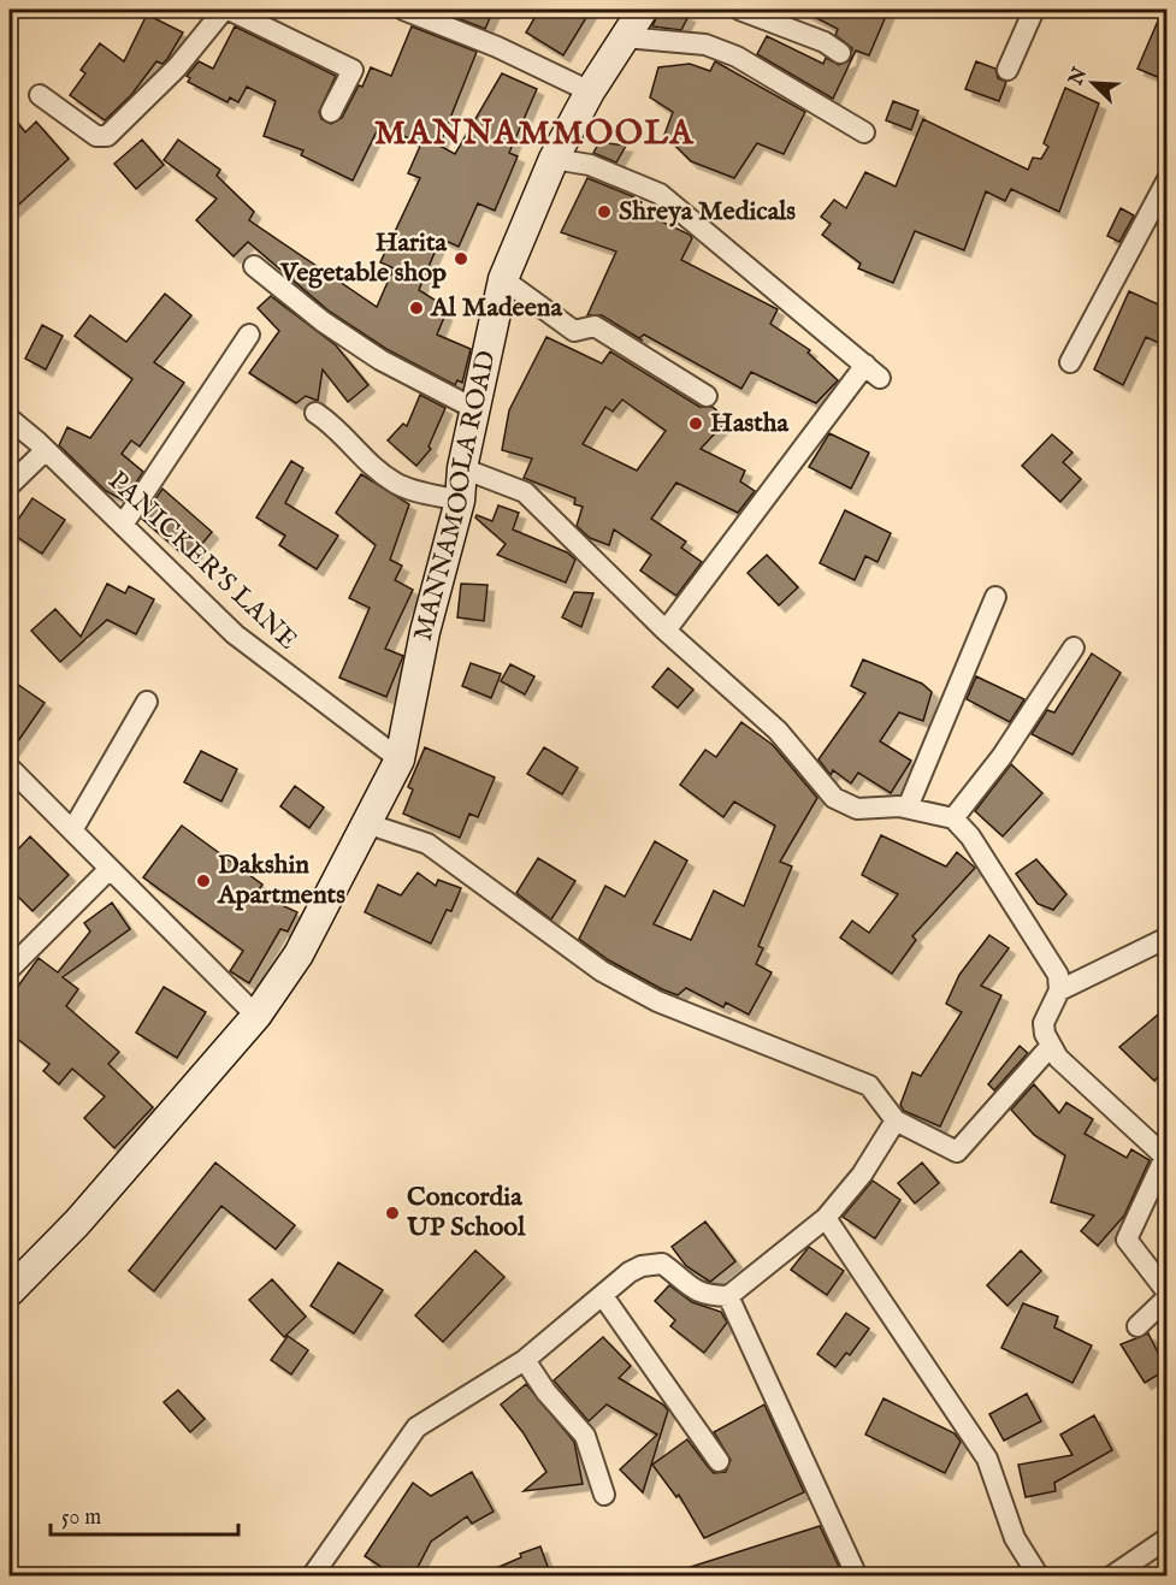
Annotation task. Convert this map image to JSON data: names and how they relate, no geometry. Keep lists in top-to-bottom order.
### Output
{
  "streets": {
    "main road": ["MANNAMOOLA ROAD"],
    "street": ["PANICKER'S LANE"]
  },
  "crossings": [
    ["MANNAMOOLA ROAD", "PANICKER'S LANE"]
  ],
  "districts": ["MANNAMMOOLA"],
  "places": [
    "Shreya Medicals",
    "Harita Vegetable shop",
    "Al Madeena",
    "Hastha",
    "Dakshin Apartments",
    "Concordia UP School"
  ],
  "scale_bar": "50 m",
  "north": "top left"
}
